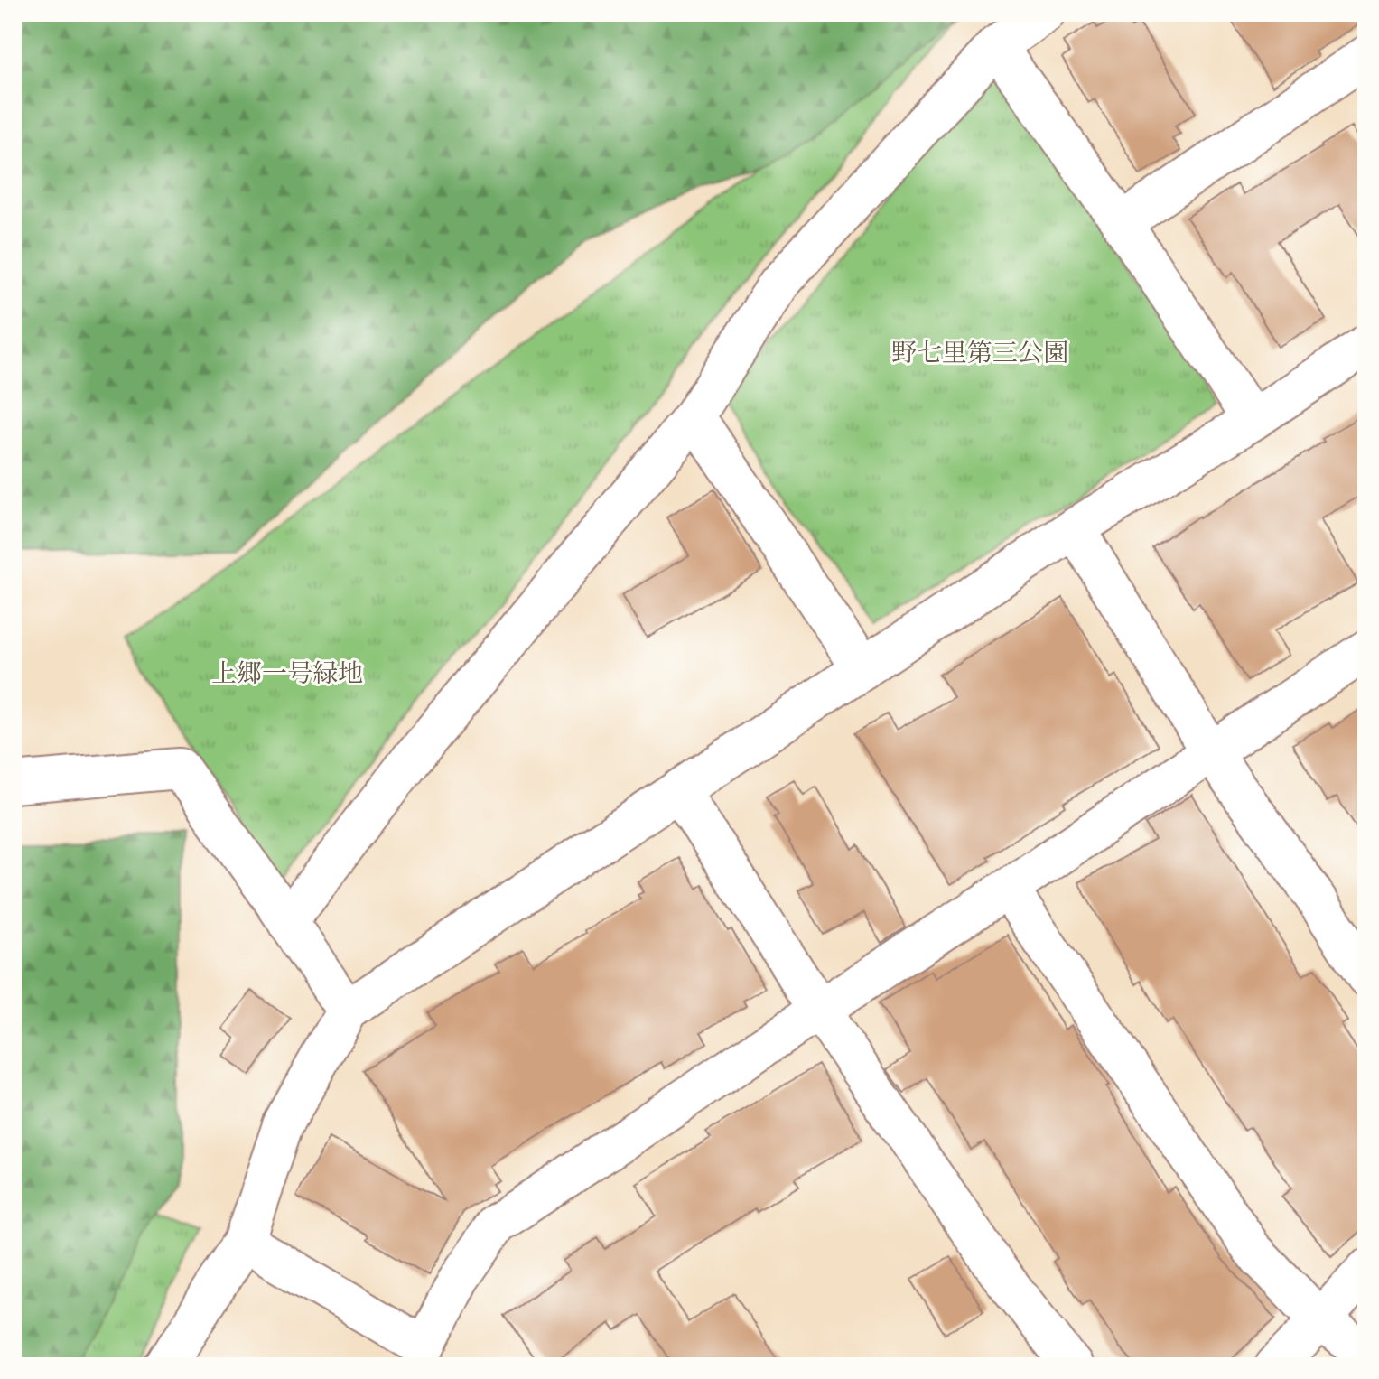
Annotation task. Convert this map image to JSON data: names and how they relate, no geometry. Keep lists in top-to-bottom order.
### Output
{
  "parks": ["野七里第三公園", "上郷一号緑地"]
}
